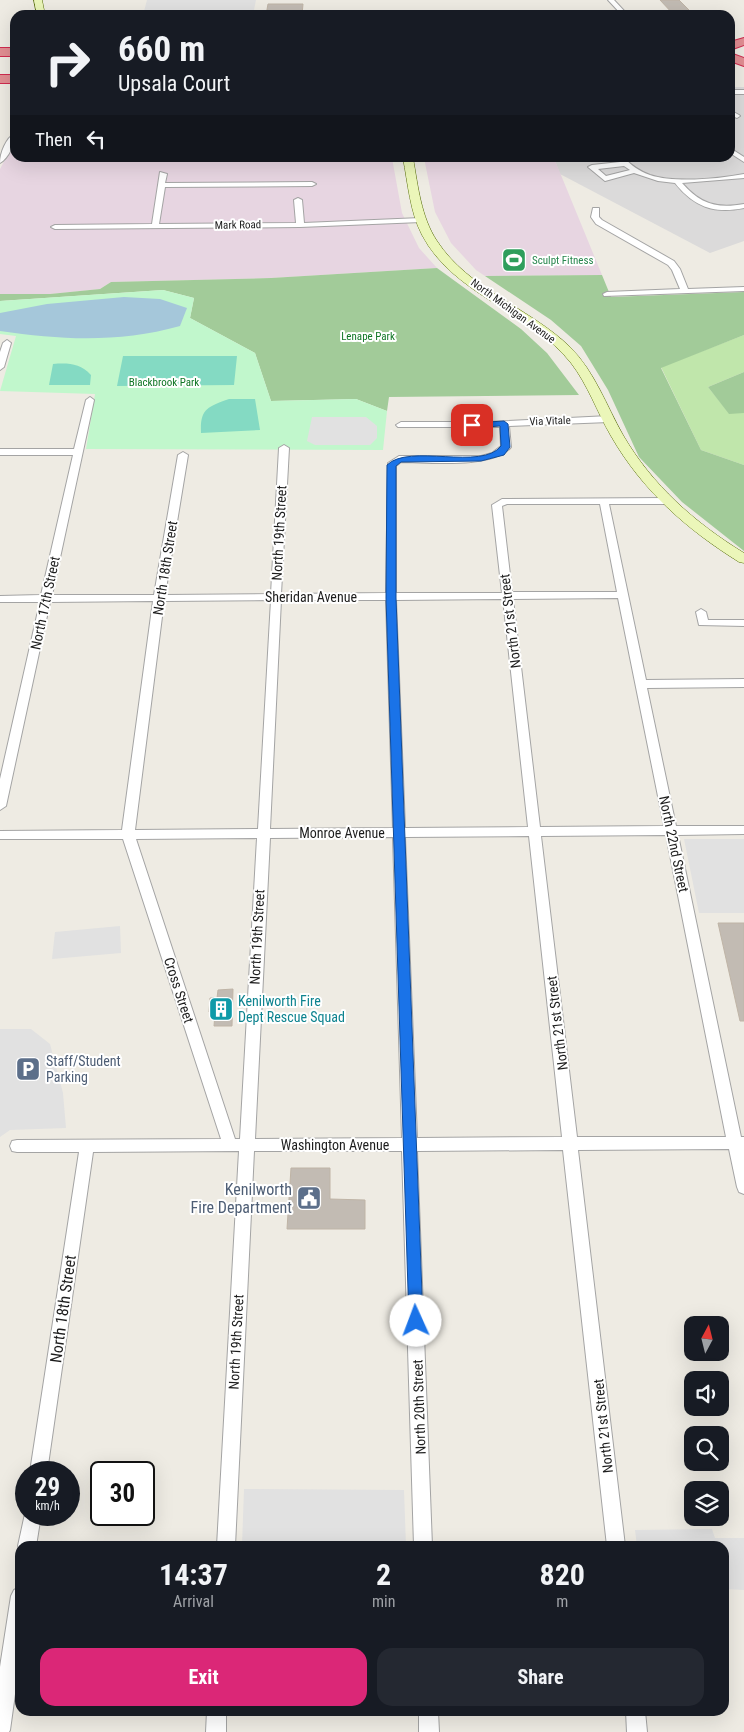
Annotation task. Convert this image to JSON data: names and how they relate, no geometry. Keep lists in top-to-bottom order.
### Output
{
  "streets": {
    "street": [
      "Mark Road",
      "North Michigan Avenue",
      "Via Vitale",
      "North 19th Street",
      "North 18th Street",
      "Sheridan Avenue",
      "North 17th Street",
      "North 21st Street",
      "Monroe Avenue",
      "North 22nd Street",
      "Cross Street",
      "Washington Avenue",
      "North 20th Street"
    ]
  },
  "crossings": [
    ["Mark Road", "North Michigan Avenue"],
    ["North Michigan Avenue", "Via Vitale"],
    ["Via Vitale", "North 20th Street"],
    ["North 19th Street", "Sheridan Avenue"],
    ["North 19th Street", "Monroe Avenue"],
    ["North 19th Street", "Washington Avenue"],
    ["North 18th Street", "Sheridan Avenue"],
    ["North 18th Street", "Monroe Avenue"],
    ["North 18th Street", "Cross Street"],
    ["North 18th Street", "Washington Avenue"],
    ["Sheridan Avenue", "North 17th Street"],
    ["Sheridan Avenue", "North 21st Street"],
    ["Sheridan Avenue", "North 22nd Street"],
    ["Sheridan Avenue", "North 20th Street"],
    ["North 21st Street", "Monroe Avenue"],
    ["North 21st Street", "North 22nd Street"],
    ["North 21st Street", "Washington Avenue"],
    ["Monroe Avenue", "North 22nd Street"],
    ["Monroe Avenue", "Cross Street"],
    ["Monroe Avenue", "North 20th Street"],
    ["North 22nd Street", "Washington Avenue"],
    ["Cross Street", "Washington Avenue"],
    ["Washington Avenue", "North 20th Street"]
  ],
  "parks": ["Lenape Park", "Blackbrook Park"],
  "places": {
    "sports": ["Sculpt Fitness"],
    "building": ["Kenilworth Fire Dept Rescue Squad"],
    "parking": ["Staff/Student Parking"],
    "public building": ["Kenilworth Fire Department"]
  },
  "north": "top",
  "page": {
    "turn": ["660 m", "Upsala Court"],
    "then": "Then",
    "speed": "29 km/h",
    "limit": "30",
    "eta": [
      "14:37",
      "Arrival",
      "2",
      "min",
      "820",
      "m"
    ],
    "buttons": ["Exit", "Share"]
  }
}
